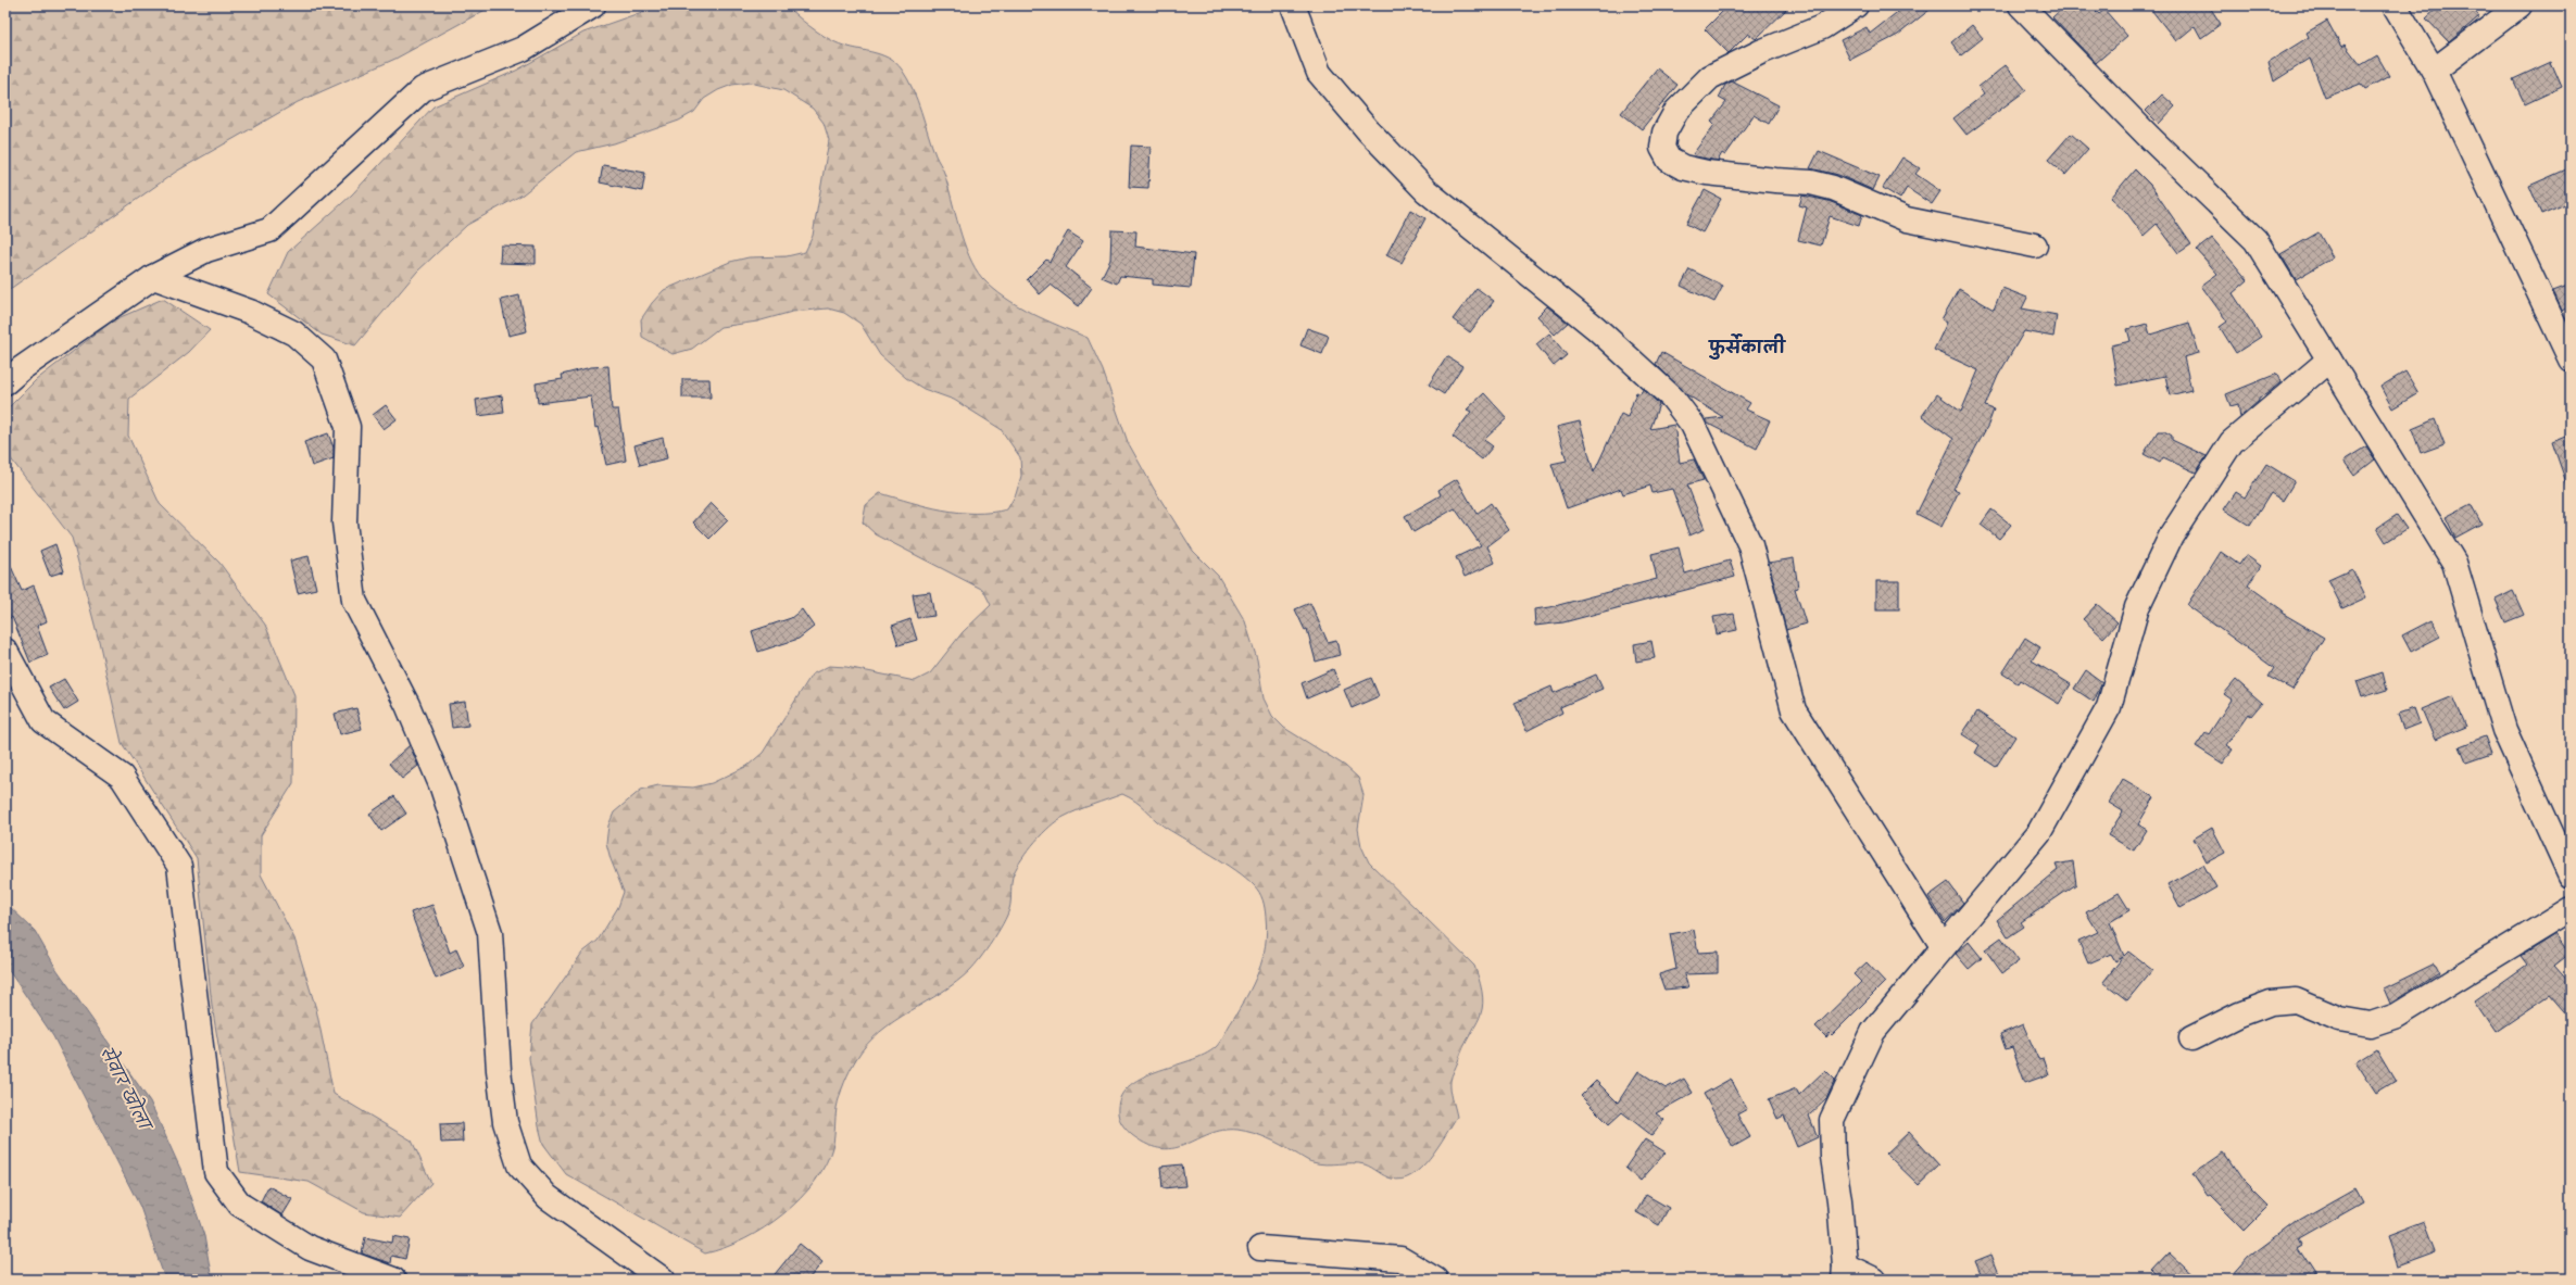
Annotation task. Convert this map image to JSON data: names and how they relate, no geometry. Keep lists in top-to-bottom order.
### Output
{
  "districts": ["फुर्सेकाली"],
  "water": ["सेवार खोला"]
}
